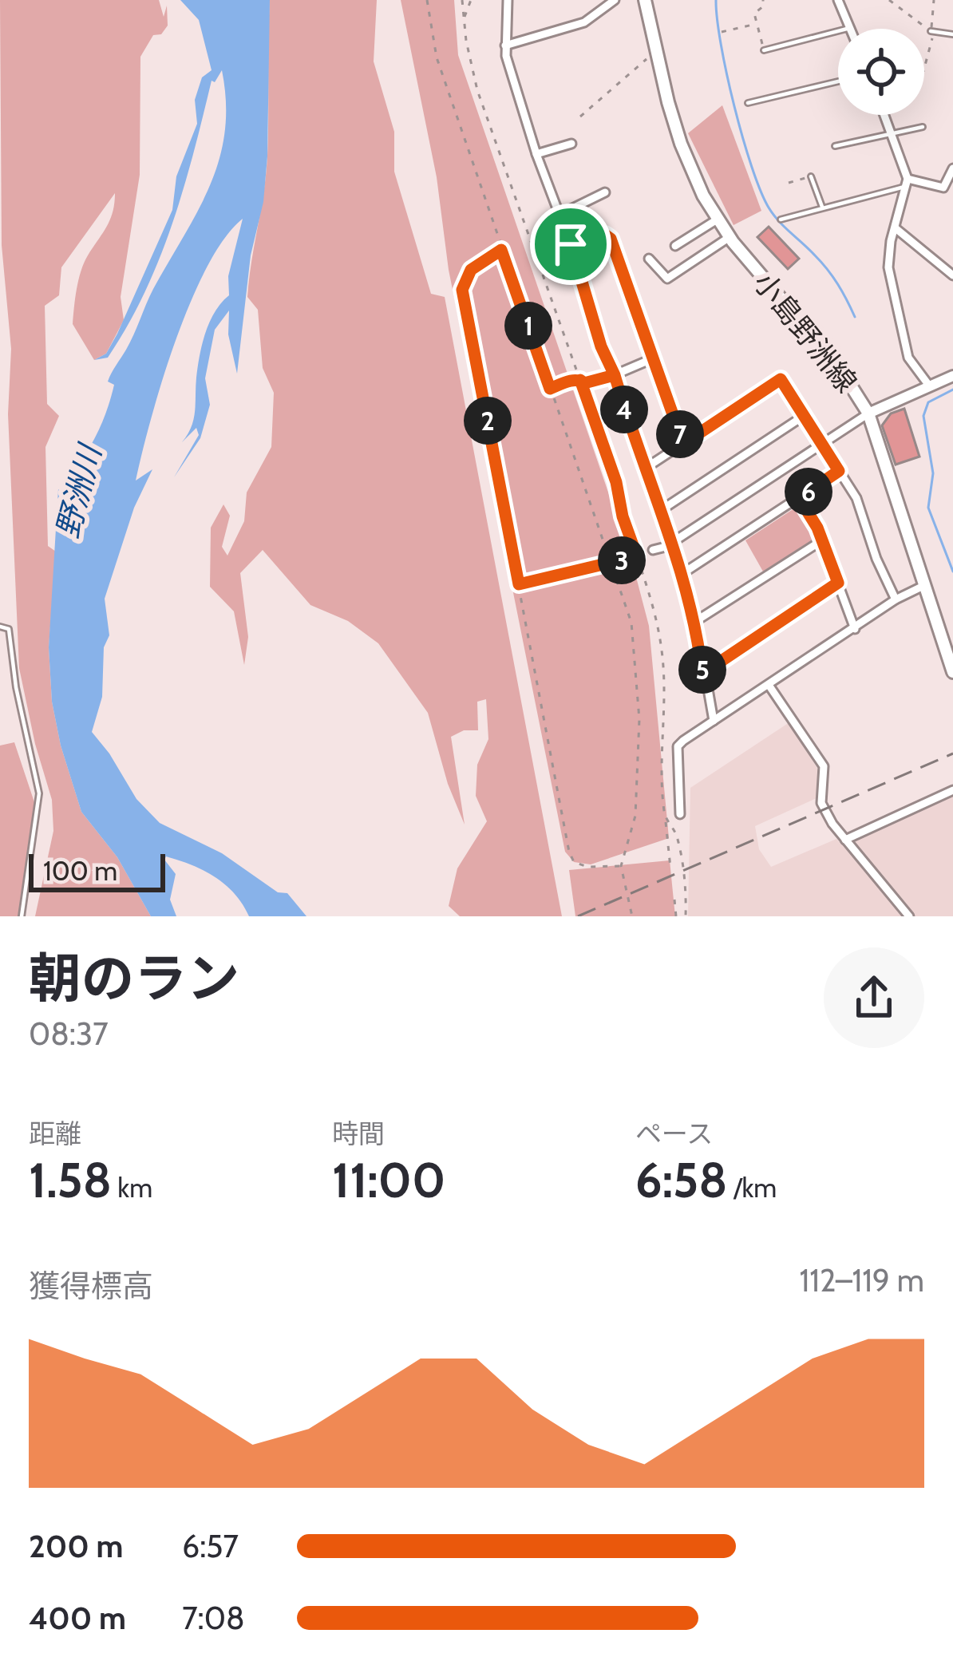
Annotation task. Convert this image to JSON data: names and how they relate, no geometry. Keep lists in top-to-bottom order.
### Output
{
  "streets": {
    "main road": ["小島野洲線"]
  },
  "water": ["野洲川"],
  "scale_bar": "100 m",
  "page": {
    "pins": [
      "1",
      "4",
      "2",
      "7",
      "6",
      "3",
      "5"
    ],
    "scale": "100 m",
    "heading": ["朝のラン", "08:37"],
    "stats": [
      ["距離", "1.58 km"],
      ["時間", "11:00"],
      ["ペース", "6:58 /km"]
    ],
    "chart": ["獲得標高", "112–119 m"],
    "list": [
      {
        "name": "200 m",
        "note": "6:57"
      },
      {
        "name": "400 m",
        "note": "7:08"
      }
    ]
  }
}
